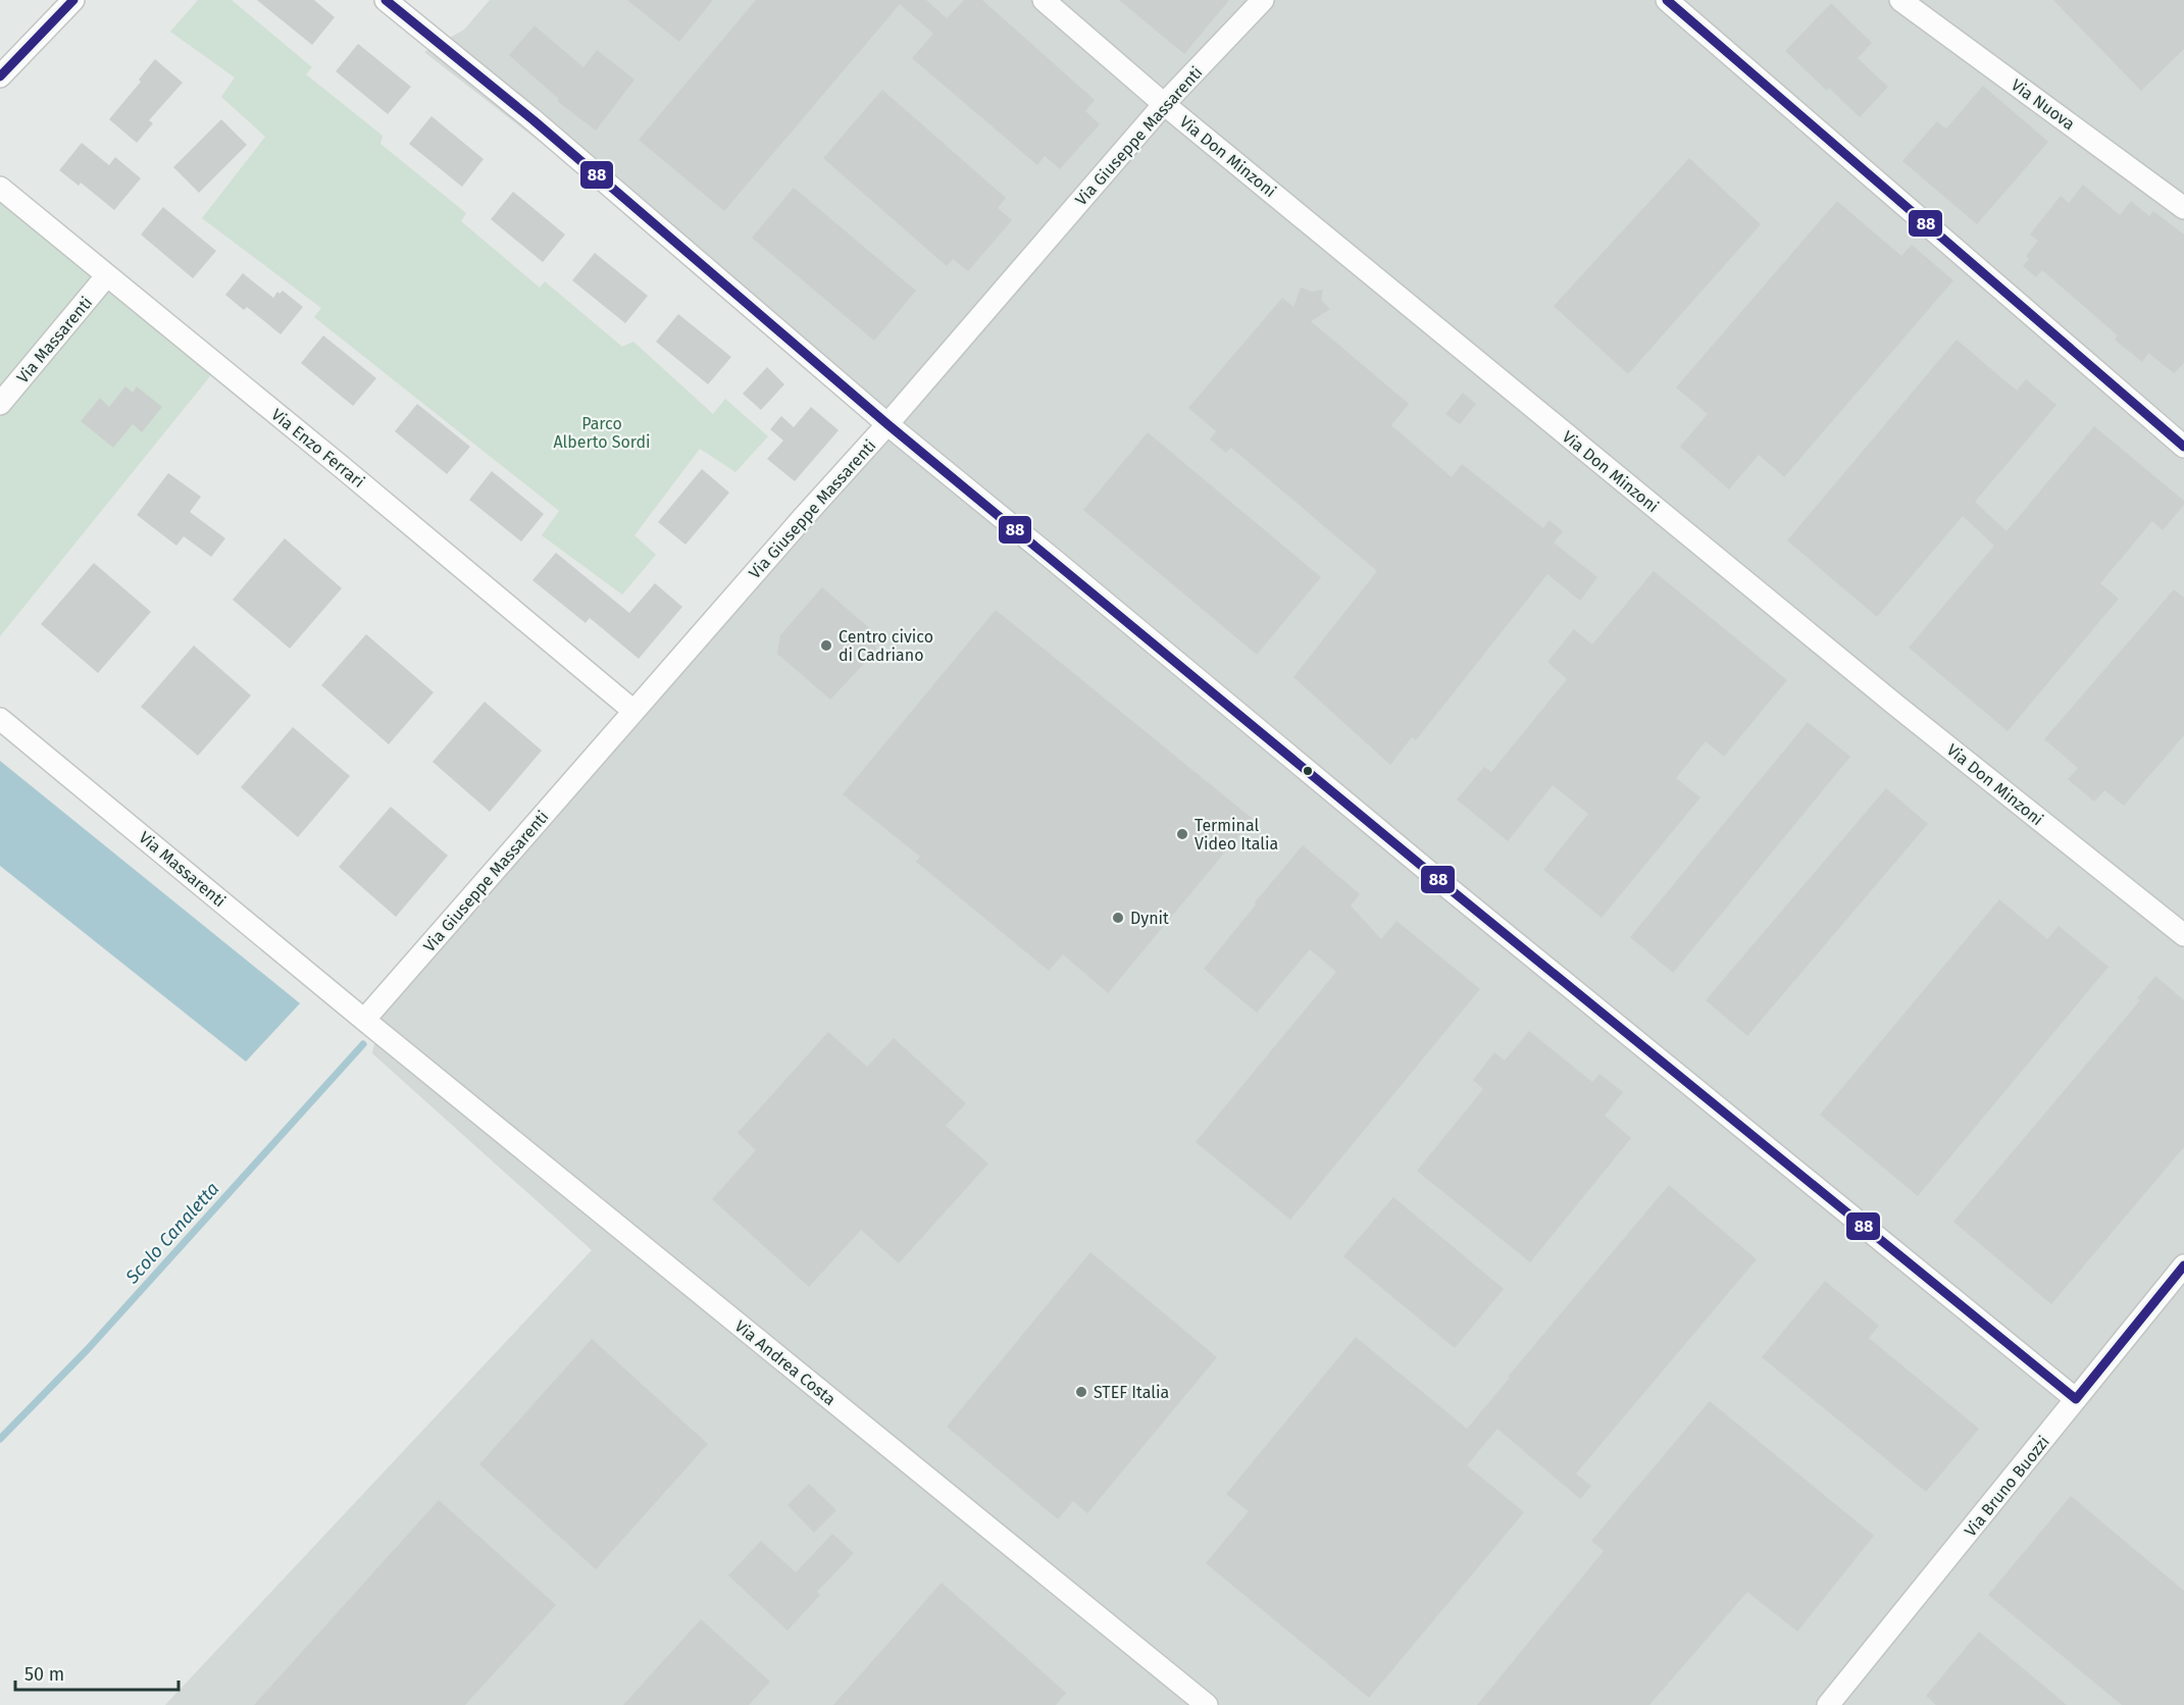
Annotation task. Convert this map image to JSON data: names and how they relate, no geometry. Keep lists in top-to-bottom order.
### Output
{
  "streets": {
    "street": [
      "Via Nuova",
      "Via Giuseppe Massarenti",
      "Via Don Minzoni",
      "Via Massarenti",
      "Via Enzo Ferrari",
      "Via Andrea Costa",
      "Via Bruno Buozzi"
    ]
  },
  "crossings": [
    ["Via Giuseppe Massarenti", "Via Don Minzoni"],
    ["Via Giuseppe Massarenti", "Via Massarenti"],
    ["Via Giuseppe Massarenti", "Via Enzo Ferrari"],
    ["Via Giuseppe Massarenti", "Via Andrea Costa"],
    ["Via Massarenti", "Via Enzo Ferrari"],
    ["Via Massarenti", "Via Andrea Costa"]
  ],
  "water": ["Scolo Canaletta"],
  "parks": ["Parco Alberto Sordi"],
  "places": [
    "Centro civico di Cadriano",
    "Terminal Video Italia",
    "Dynit",
    "STEF Italia"
  ],
  "lines": ["transit line 88"],
  "scale_bar": "50 m"
}
